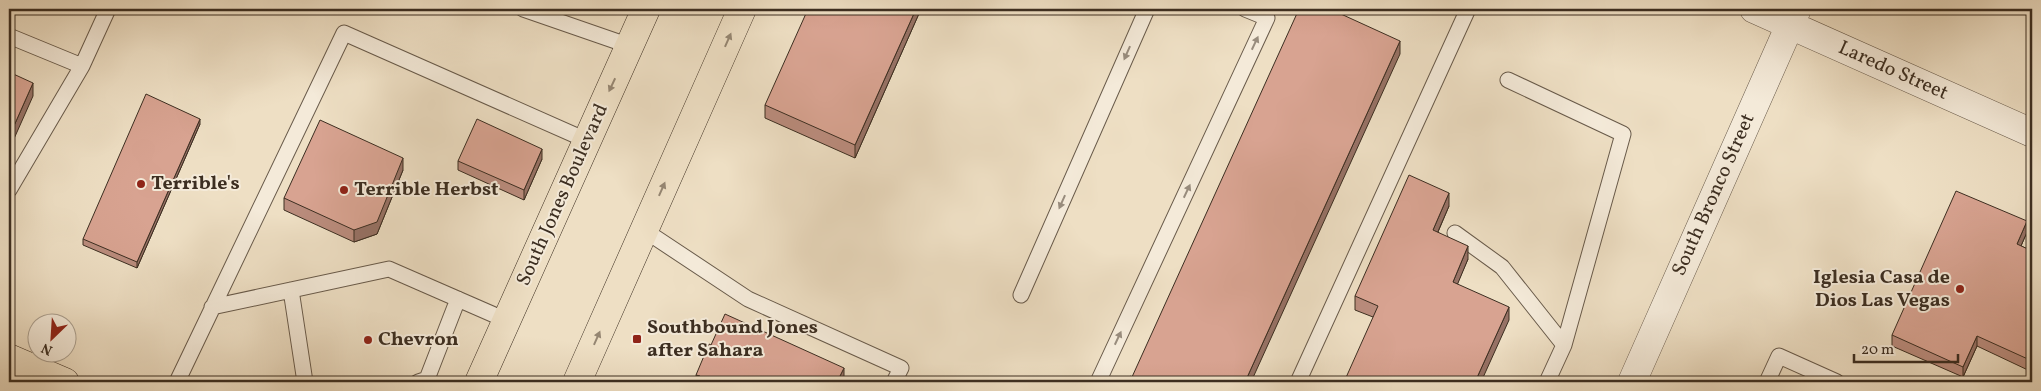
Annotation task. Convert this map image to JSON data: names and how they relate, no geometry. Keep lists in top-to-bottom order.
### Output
{
  "streets": {
    "main road": ["South Jones Boulevard"],
    "street": ["Laredo Street", "South Bronco Street"]
  },
  "crossings": [
    ["Laredo Street", "South Bronco Street"]
  ],
  "places": {
    "other": [
      "Terrible's",
      "Terrible Herbst",
      "Iglesia Casa de Dios Las Vegas",
      "Chevron"
    ],
    "transit": ["Southbound Jones after Sahara"]
  },
  "scale_bar": "20 m",
  "north": "bottom left"
}
